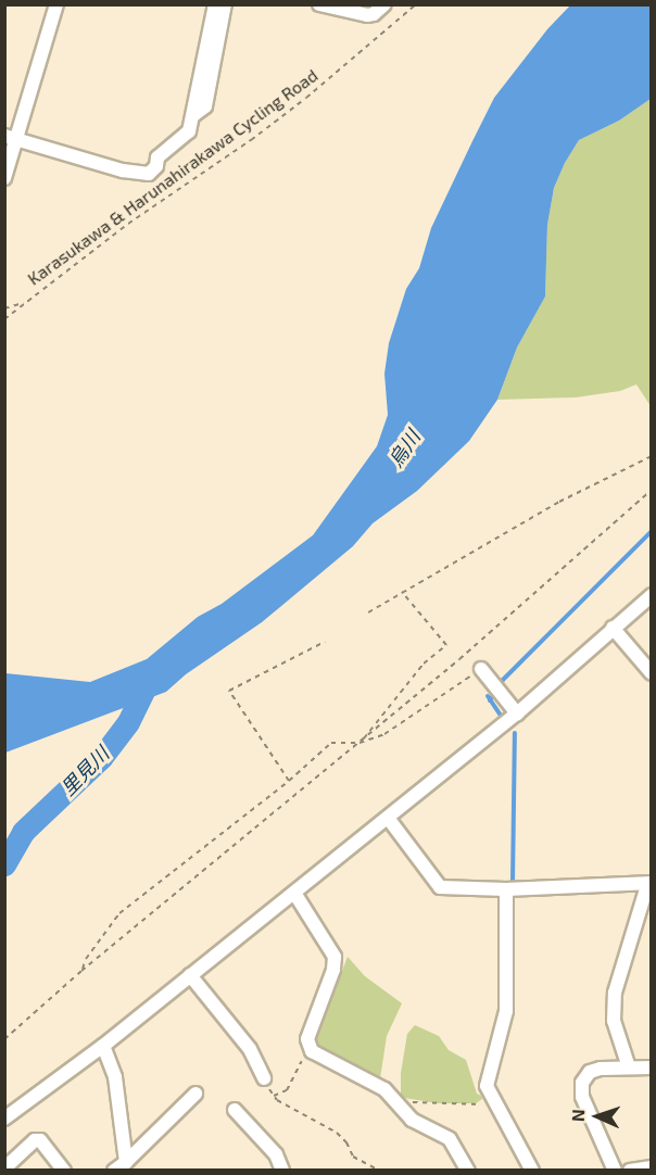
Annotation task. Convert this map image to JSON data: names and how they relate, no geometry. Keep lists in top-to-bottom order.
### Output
{
  "streets": {
    "path": ["Karasukawa & Harunahirakawa Cycling Road"]
  },
  "water": ["烏川", "里見川"],
  "north": "left"
}
